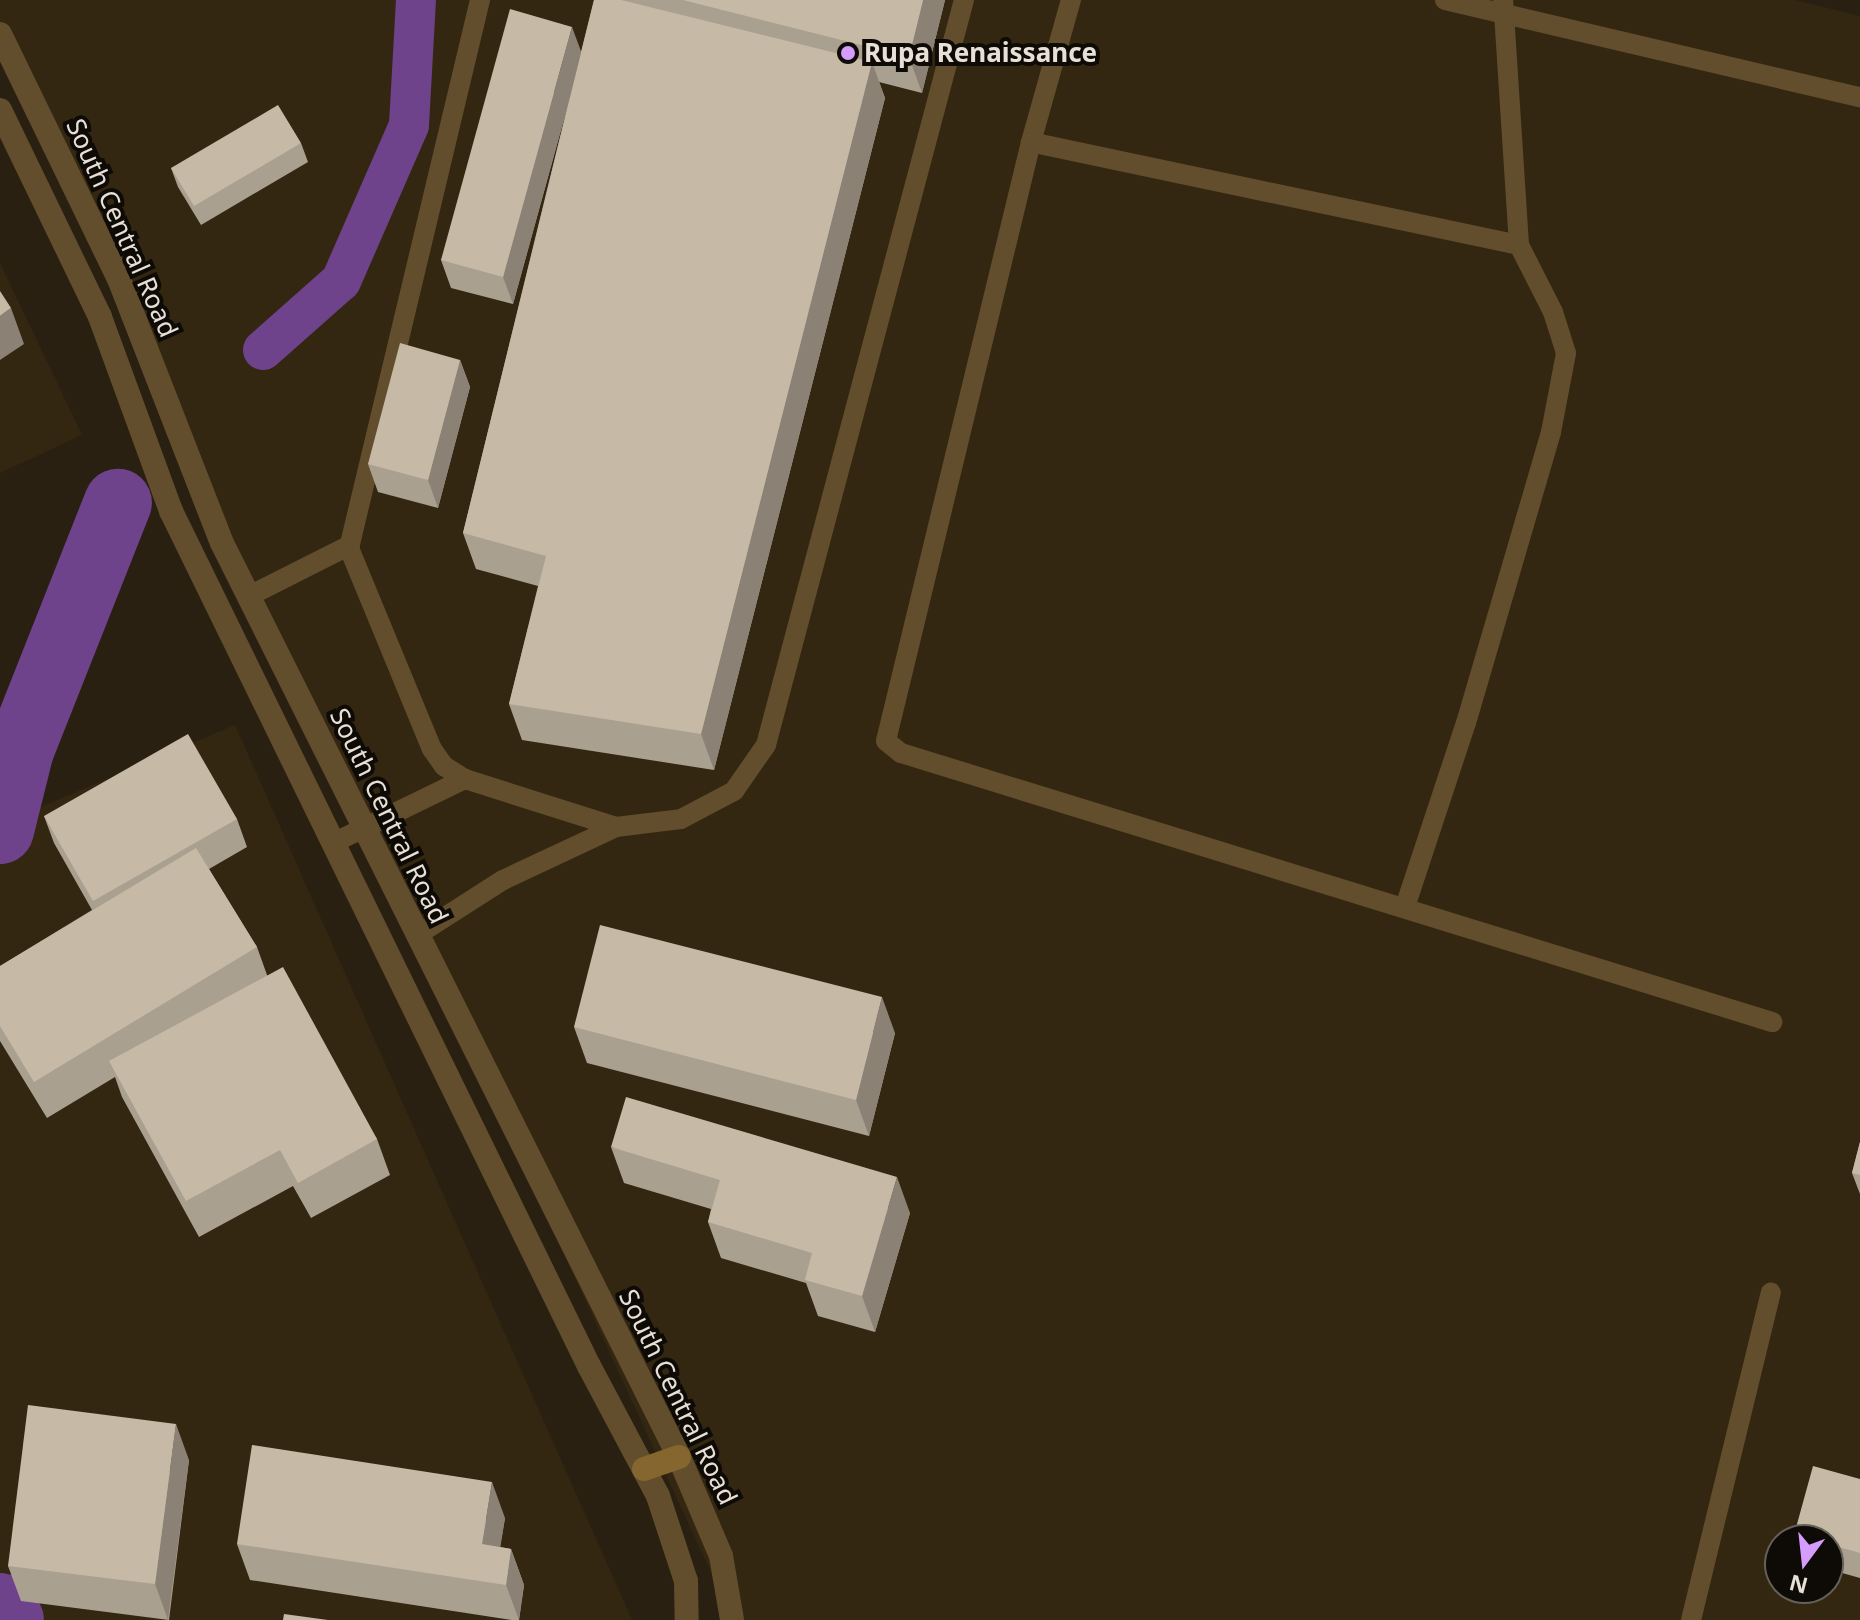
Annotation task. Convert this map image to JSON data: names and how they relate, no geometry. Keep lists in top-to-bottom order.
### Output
{
  "streets": {
    "street": ["South Central Road"]
  },
  "places": ["Rupa Renaissance"],
  "north": "bottom"
}
